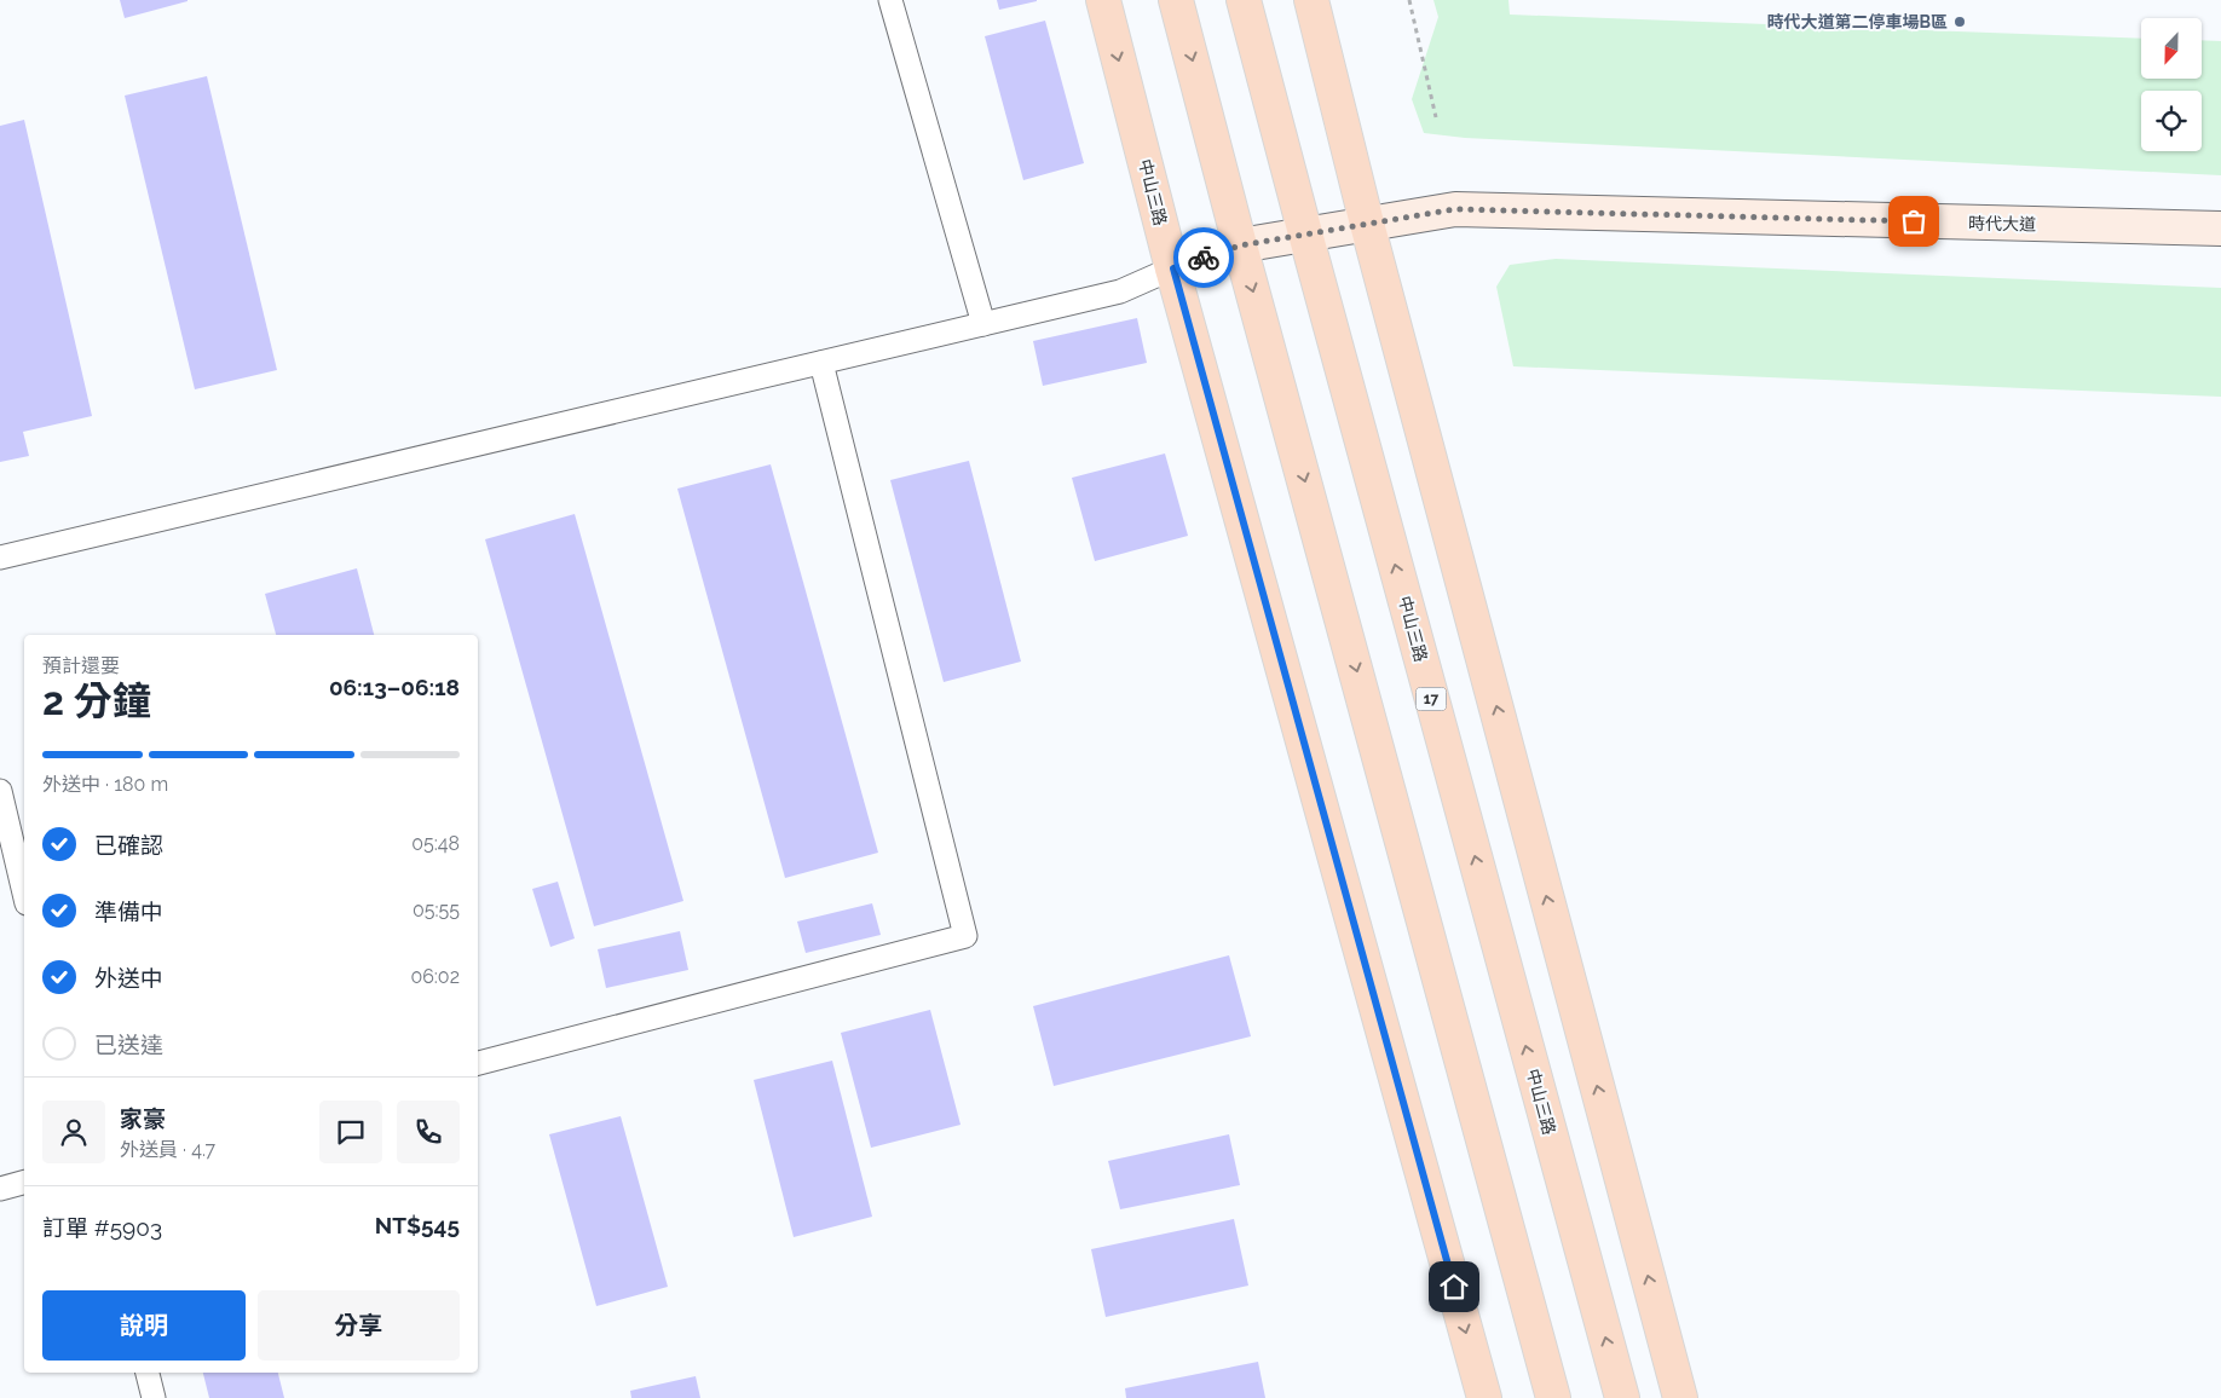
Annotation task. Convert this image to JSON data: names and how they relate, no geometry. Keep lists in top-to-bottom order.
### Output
{
  "streets": {
    "main road": ["中山三路", "17"],
    "street": ["時代大道"]
  },
  "crossings": [
    ["中山三路", "時代大道"]
  ],
  "places": ["時代大道第二停車場B區"],
  "north": "bottom",
  "page": {
    "heading": ["2 分鐘", "預計還要", "06:13–06:18"],
    "panel": [
      "家豪",
      "外送員 · 4.7",
      "訂單 #5903",
      "NT$545"
    ],
    "bar": "外送中 · 180 m",
    "list": [
      ["已確認", "05:48"],
      ["準備中", "05:55"],
      ["外送中", "06:02"],
      "已送達"
    ],
    "buttons": ["說明", "分享"]
  }
}
